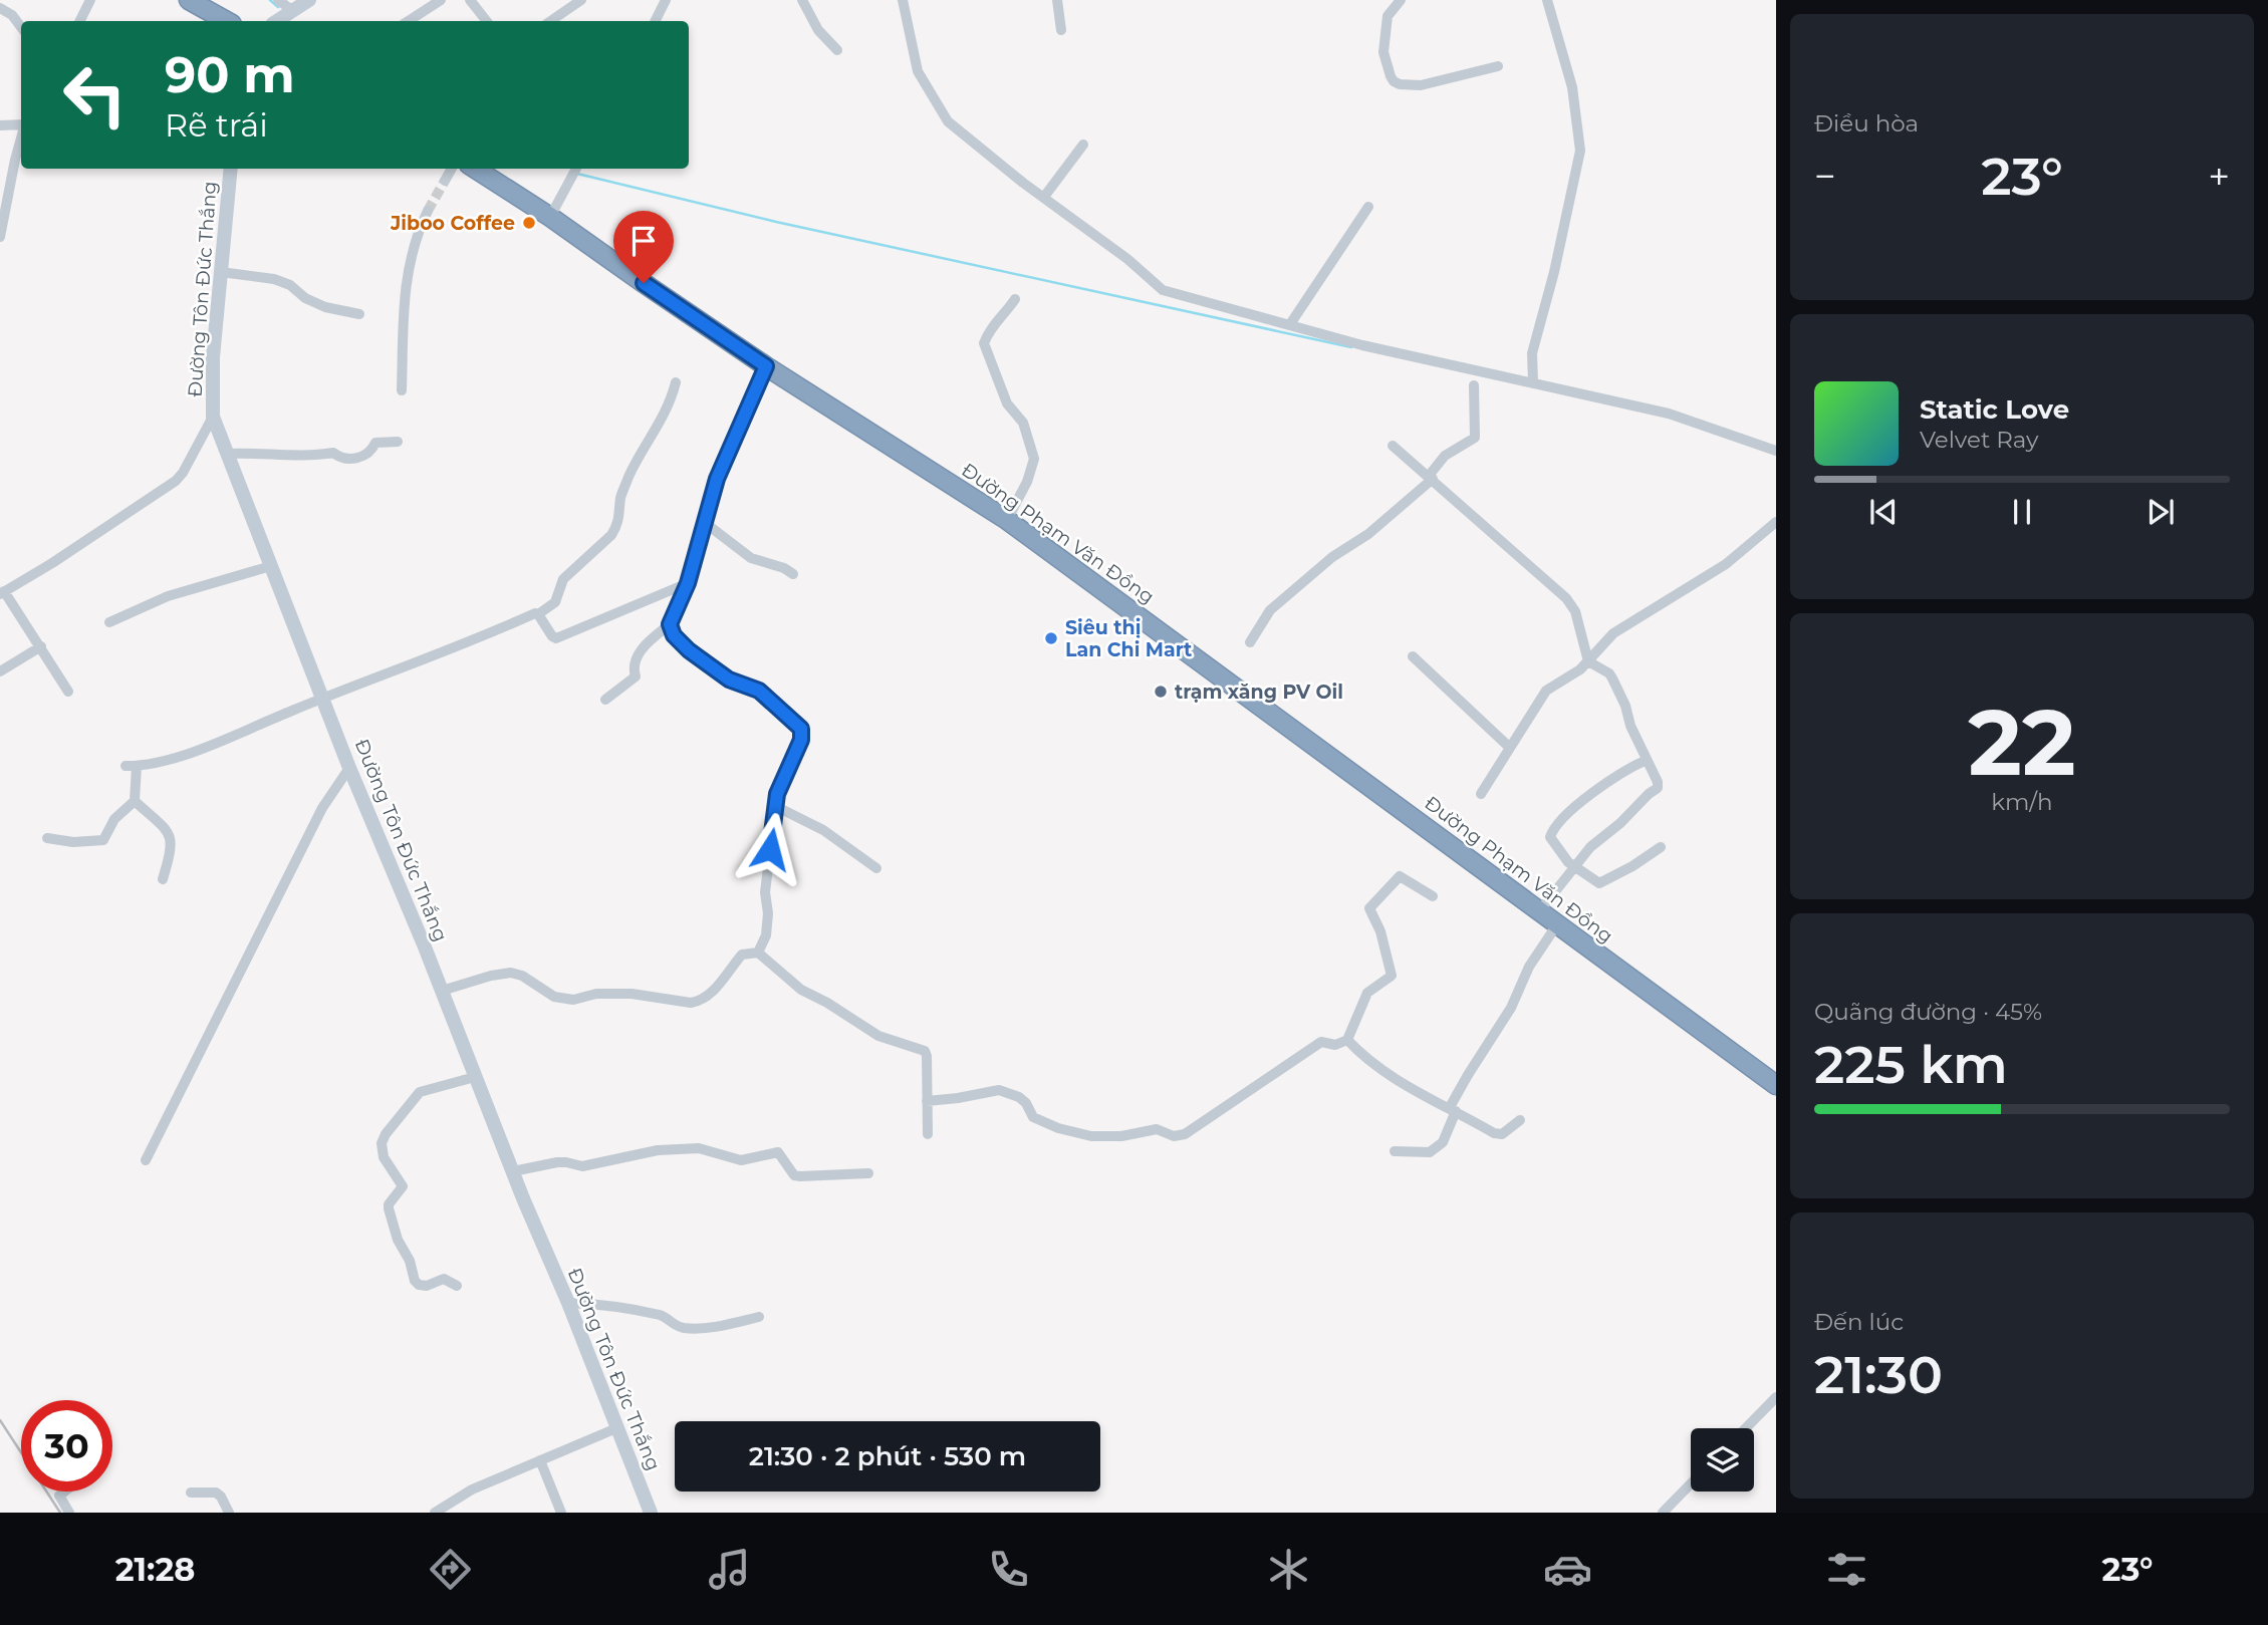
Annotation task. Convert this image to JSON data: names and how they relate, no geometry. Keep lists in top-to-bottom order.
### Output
{
  "streets": {
    "highway": ["Đường Phạm Văn Đồng"],
    "main road": ["Đường Tôn Đức Thắng"]
  },
  "places": ["Jiboo Coffee", "Siêu thị Lan Chi Mart", "trạm xăng PV Oil"],
  "page": {
    "tile": [
      "Điều hòa",
      ["22", "km/h"],
      ["Quãng đường · 45%", "225 km"],
      ["Đến lúc", "21:30"]
    ],
    "turn": ["90 m", "Rẽ trái"],
    "heat": ["−", "23°", "+"],
    "song": ["Static Love", "Velvet Ray"],
    "limit": "30",
    "trip": "21:30 · 2 phút · 530 m",
    "tabs": ["21:28", "23°"]
  }
}
